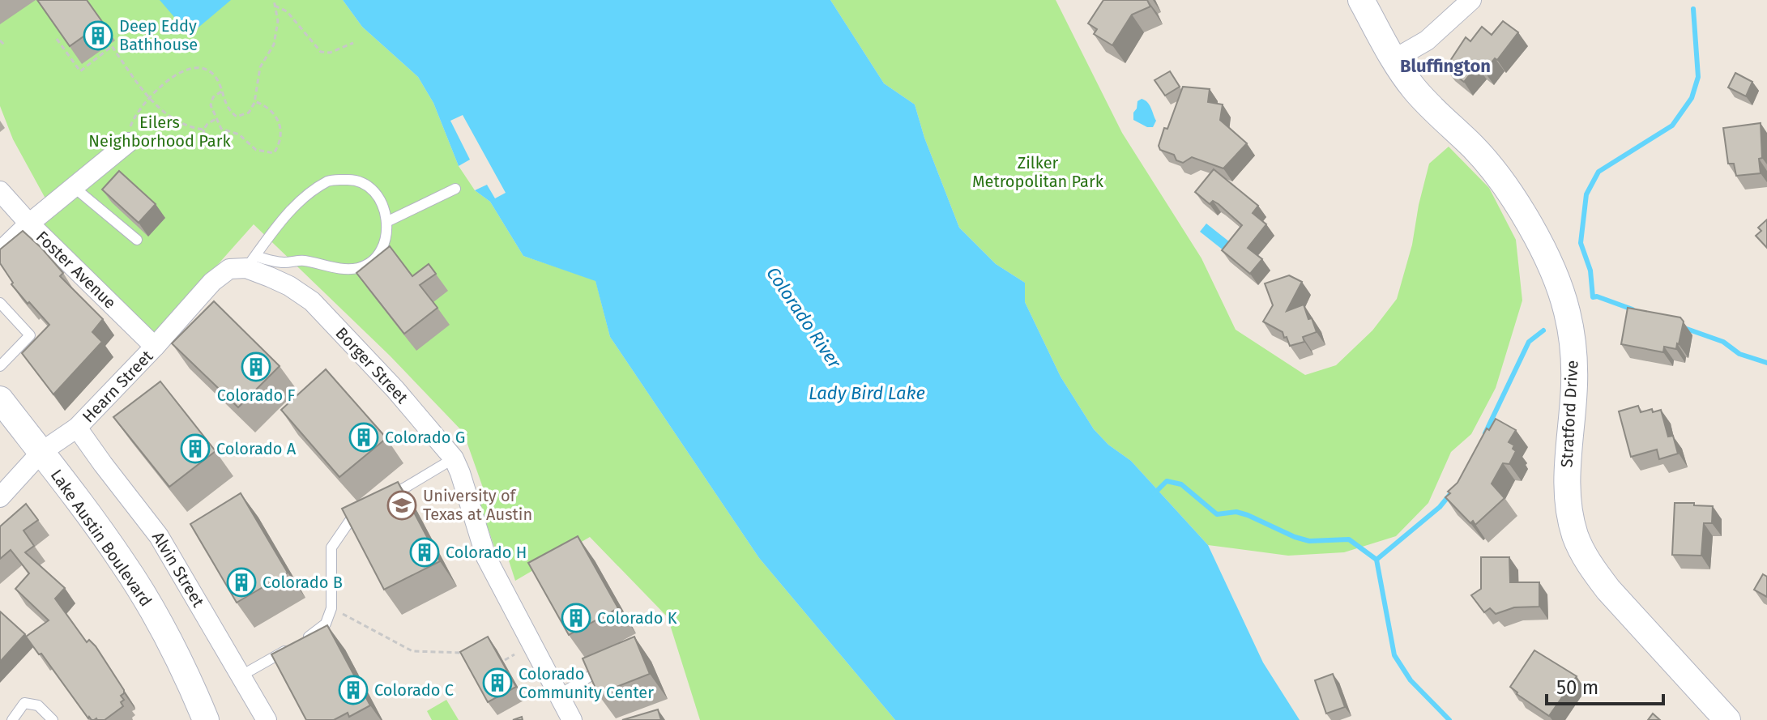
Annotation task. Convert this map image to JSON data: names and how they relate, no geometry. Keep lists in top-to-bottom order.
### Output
{
  "streets": {
    "street": [
      "Foster Avenue",
      "Borger Street",
      "Hearn Street",
      "Stratford Drive",
      "Lake Austin Boulevard",
      "Alvin Street"
    ]
  },
  "crossings": [
    ["Foster Avenue", "Hearn Street"],
    ["Borger Street", "Hearn Street"],
    ["Hearn Street", "Lake Austin Boulevard"],
    ["Hearn Street", "Alvin Street"]
  ],
  "districts": ["Bluffington"],
  "water": ["Colorado River", "Lady Bird Lake"],
  "parks": ["Eilers Neighborhood Park", "Zilker Metropolitan Park"],
  "places": {
    "building": [
      "Deep Eddy Bathhouse",
      "Colorado F",
      "Colorado G",
      "Colorado A",
      "Colorado H",
      "Colorado B",
      "Colorado K",
      "Colorado Community Center",
      "Colorado C"
    ],
    "school or university": ["University of Texas at Austin"]
  },
  "scale_bar": "50 m"
}
